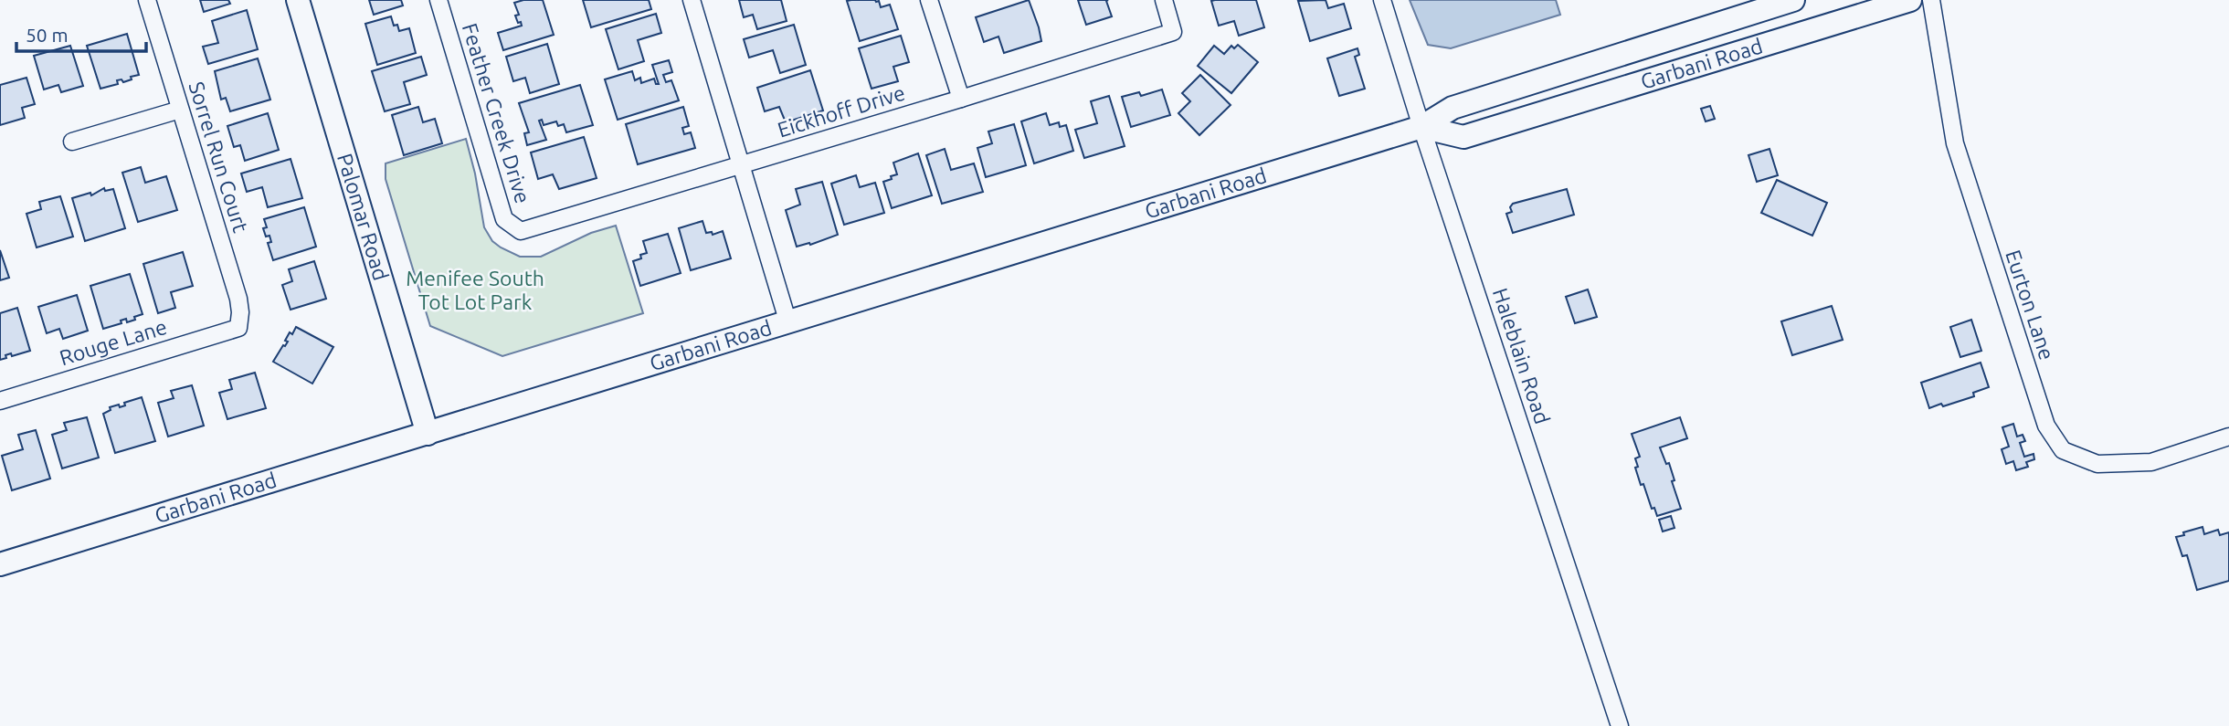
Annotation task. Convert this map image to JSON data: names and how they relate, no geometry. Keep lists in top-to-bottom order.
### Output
{
  "streets": {
    "main road": ["Garbani Road", "Palomar Road"],
    "street": [
      "Eickhoff Drive",
      "Feather Creek Drive",
      "Sorrel Run Court",
      "Eurton Lane",
      "Rouge Lane",
      "Haleblain Road"
    ]
  },
  "crossings": [
    ["Garbani Road", "Palomar Road"],
    ["Garbani Road", "Haleblain Road"],
    ["Eickhoff Drive", "Feather Creek Drive"],
    ["Sorrel Run Court", "Rouge Lane"]
  ],
  "parks": ["Menifee South Tot Lot Park"],
  "scale_bar": "50 m"
}
